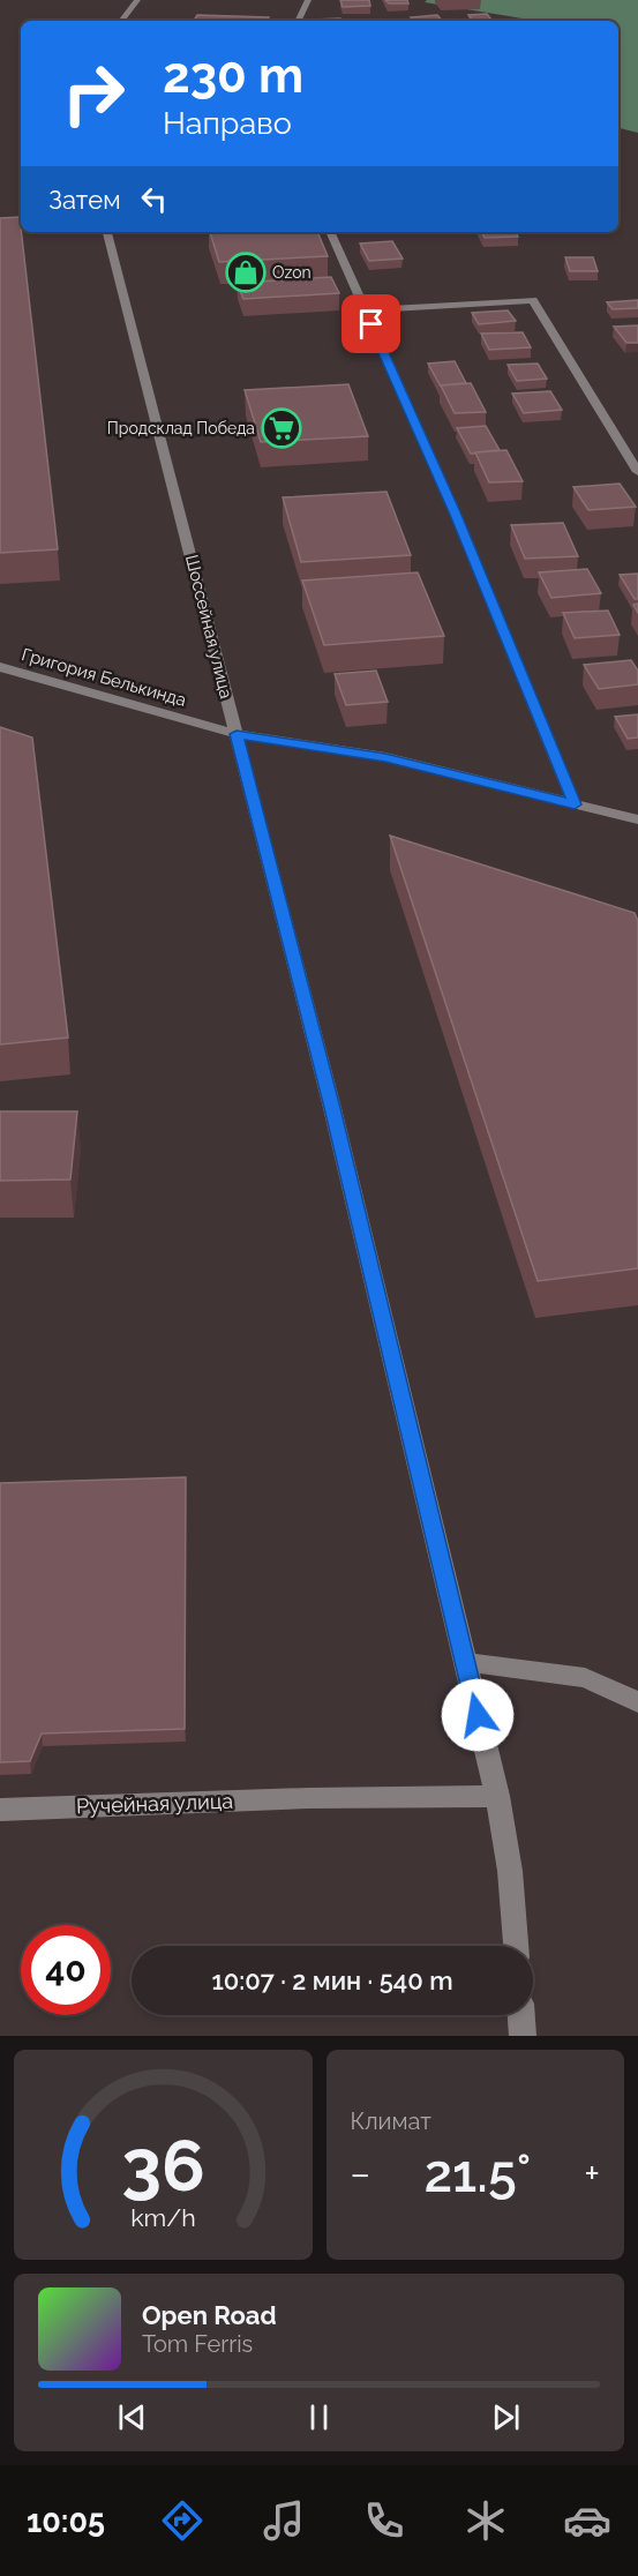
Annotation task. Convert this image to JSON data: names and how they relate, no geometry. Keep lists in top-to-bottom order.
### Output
{
  "streets": {
    "street": ["Шоссейная улица", "Григория Белькинда", "Ручейная улица"]
  },
  "crossings": [
    ["Шоссейная улица", "Григория Белькинда"],
    ["Шоссейная улица", "Ручейная улица"]
  ],
  "places": {
    "shop": ["Ozon"],
    "supermarket": ["Продсклад Победа"]
  },
  "page": {
    "turn": ["230 m", "Направо"],
    "then": "Затем",
    "limit": "40",
    "trip": "10:07 · 2 мин · 540 m",
    "tile": "Климат",
    "heat": ["−", "21.5°", "+"],
    "song": ["Open Road", "Tom Ferris"],
    "tabs": "10:05",
    "gauge": ["36", "km/h"]
  }
}
